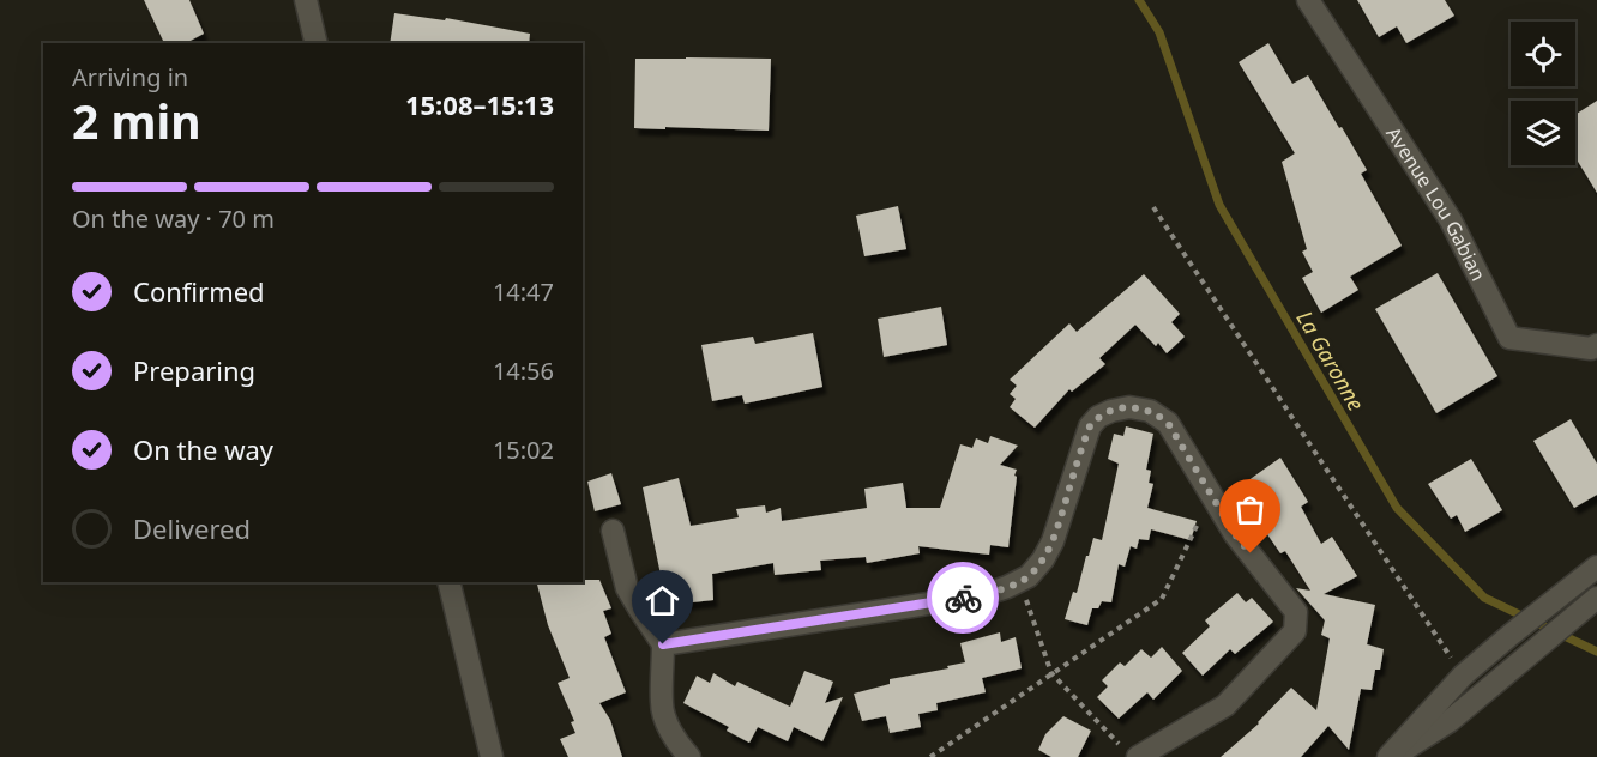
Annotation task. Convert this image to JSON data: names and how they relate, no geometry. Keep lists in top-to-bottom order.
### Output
{
  "streets": {
    "street": ["Avenue Lou Gabian"]
  },
  "water": ["La Garonne"],
  "page": {
    "heading": ["2 min", "Arriving in", "15:08–15:13"],
    "bar": "On the way · 70 m",
    "list": [
      ["Confirmed", "14:47"],
      ["Preparing", "14:56"],
      ["On the way", "15:02"],
      "Delivered"
    ]
  }
}
